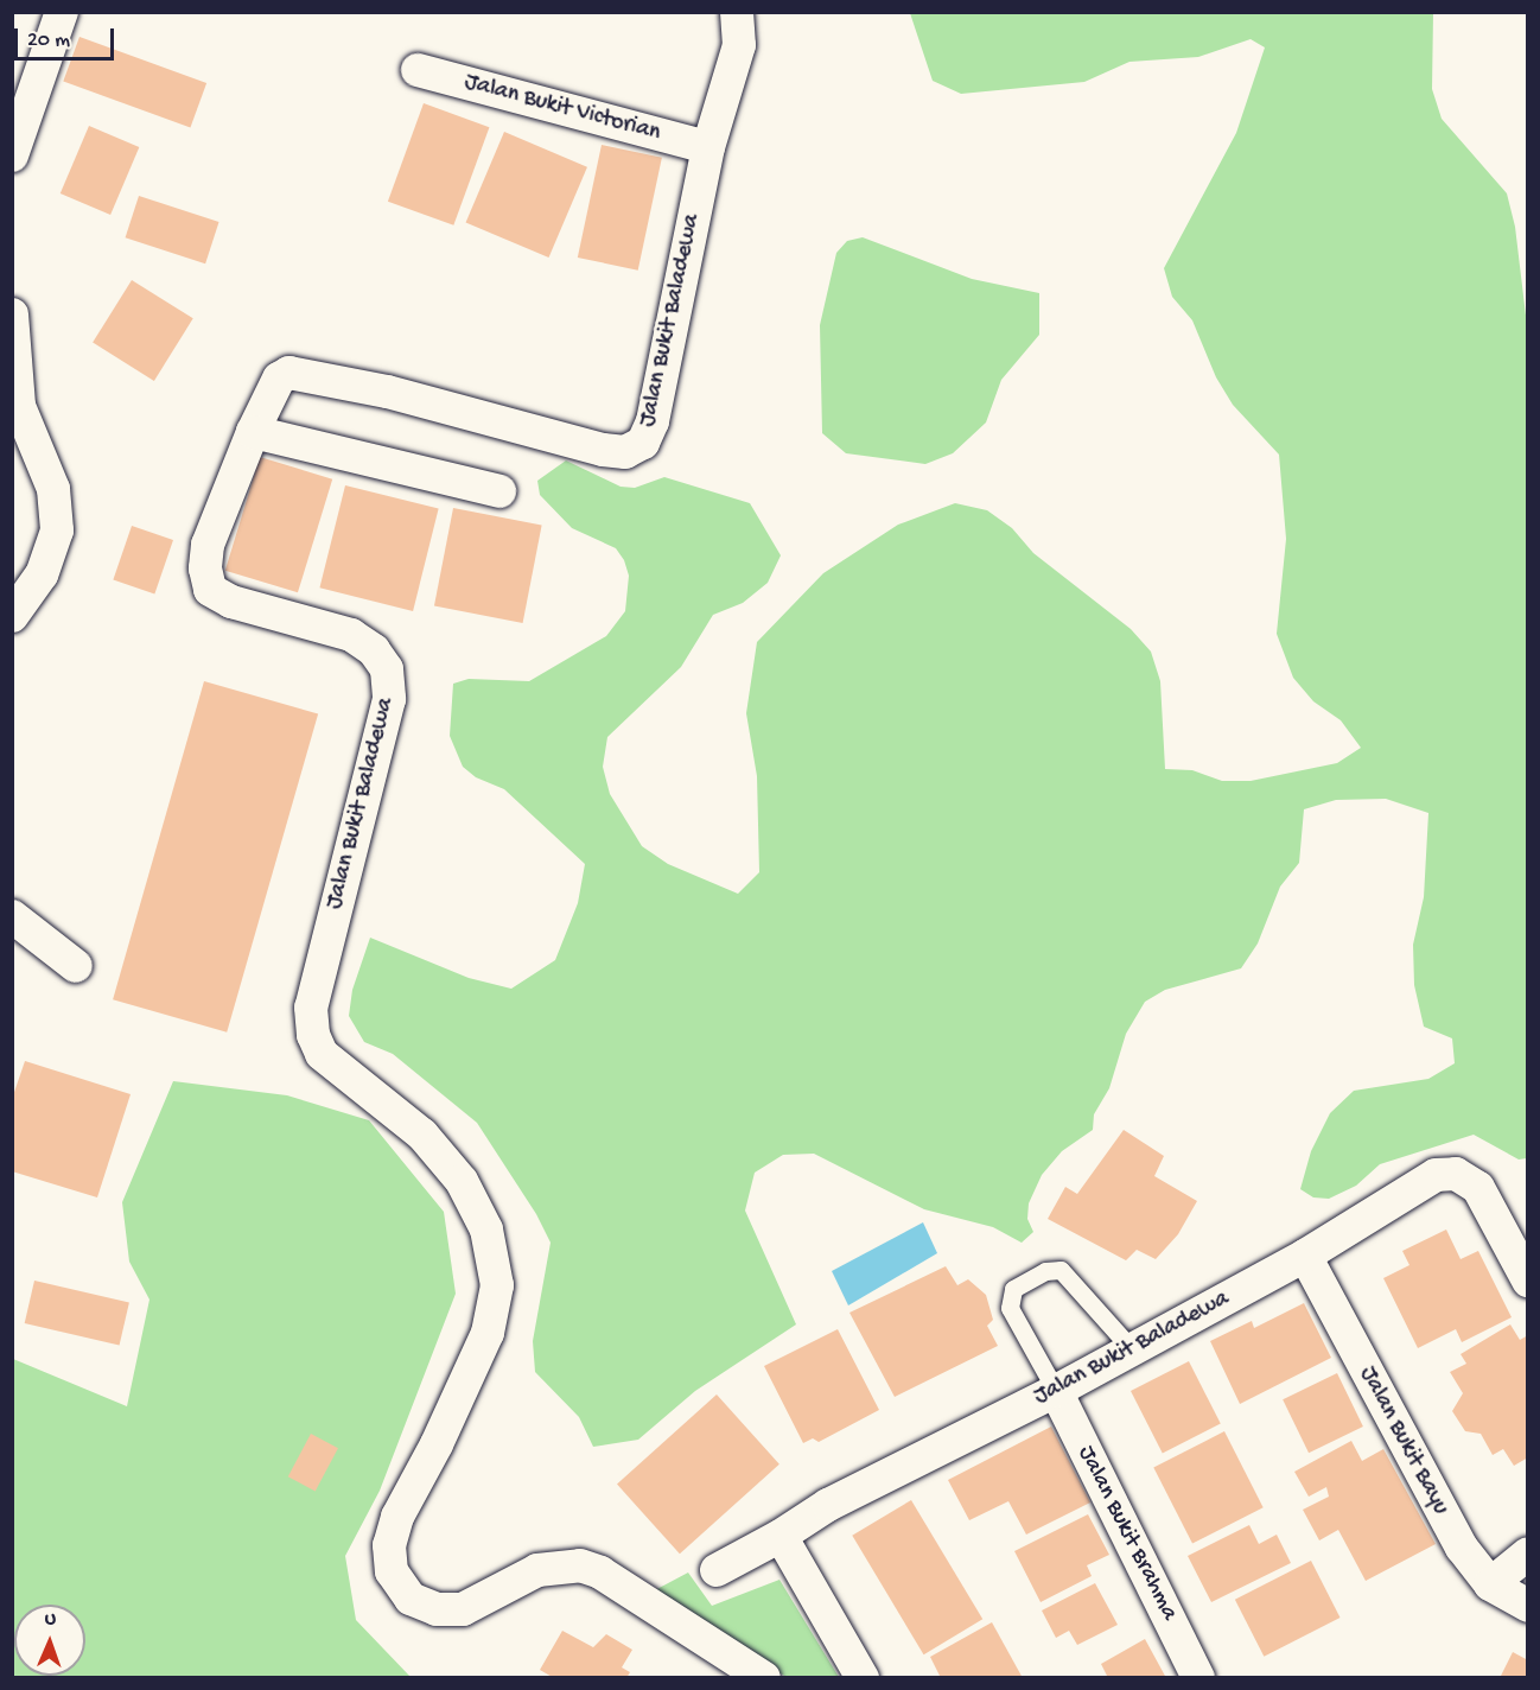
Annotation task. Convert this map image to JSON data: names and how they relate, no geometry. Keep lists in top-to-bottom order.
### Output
{
  "streets": {
    "street": [
      "Jalan Bukit Victorian",
      "Jalan Bukit Baladewa",
      "Jalan Bukit Bayu",
      "Jalan Bukit Brahma"
    ]
  },
  "crossings": [
    ["Jalan Bukit Victorian", "Jalan Bukit Baladewa"],
    ["Jalan Bukit Baladewa", "Jalan Bukit Bayu"],
    ["Jalan Bukit Baladewa", "Jalan Bukit Brahma"]
  ],
  "scale_bar": "20 m",
  "north": "top"
}
